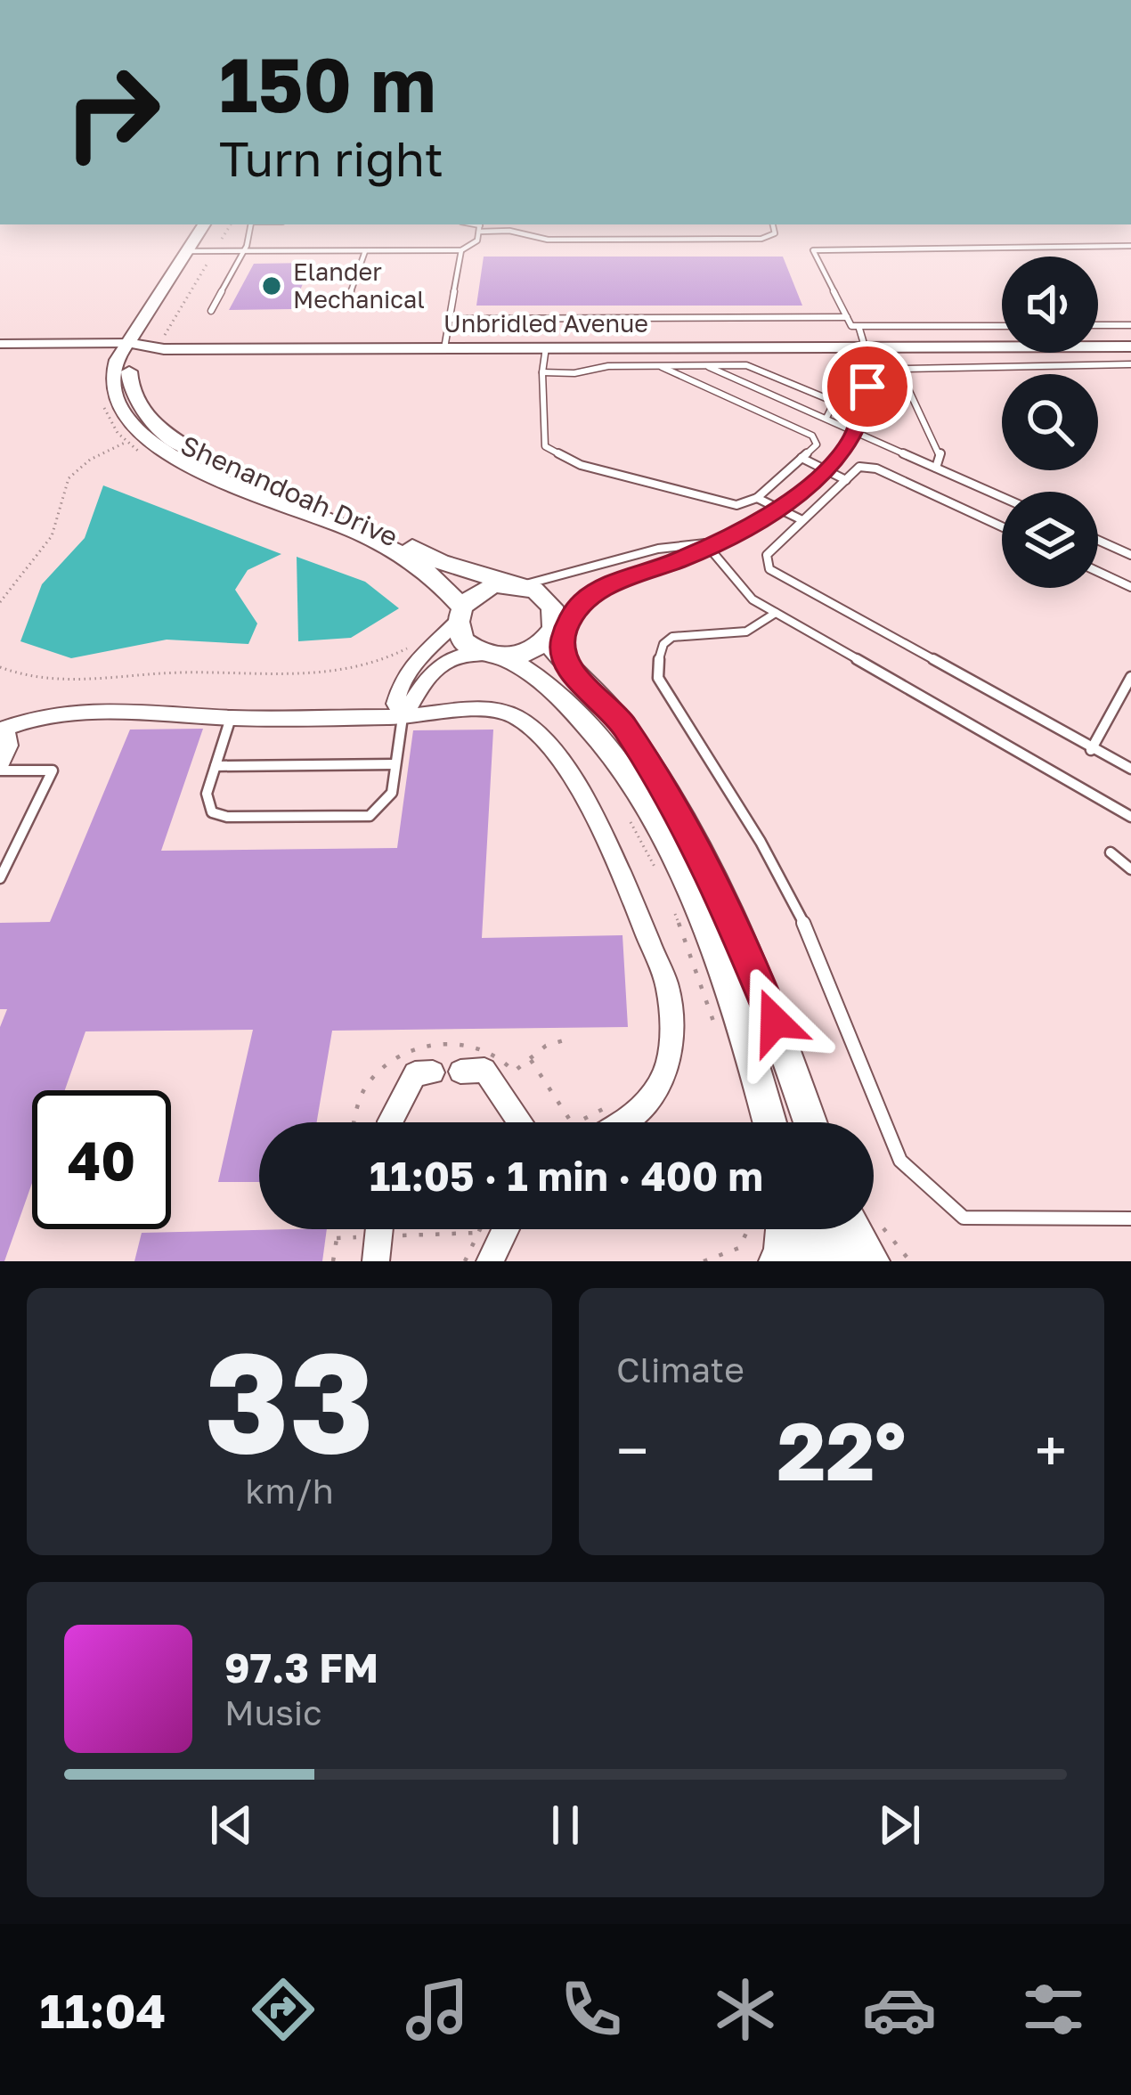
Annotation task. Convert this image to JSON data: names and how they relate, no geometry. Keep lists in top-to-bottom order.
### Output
{
  "streets": {
    "street": ["Unbridled Avenue", "Shenandoah Drive"]
  },
  "crossings": [
    ["Unbridled Avenue", "Shenandoah Drive"]
  ],
  "places": ["Elander Mechanical"],
  "page": {
    "turn": ["150 m", "Turn right"],
    "limit": "40",
    "trip": "11:05 · 1 min · 400 m",
    "tile": [
      ["33", "km/h"],
      "Climate"
    ],
    "heat": ["−", "22°", "+"],
    "song": ["97.3 FM", "Music"],
    "tabs": "11:04"
  }
}
